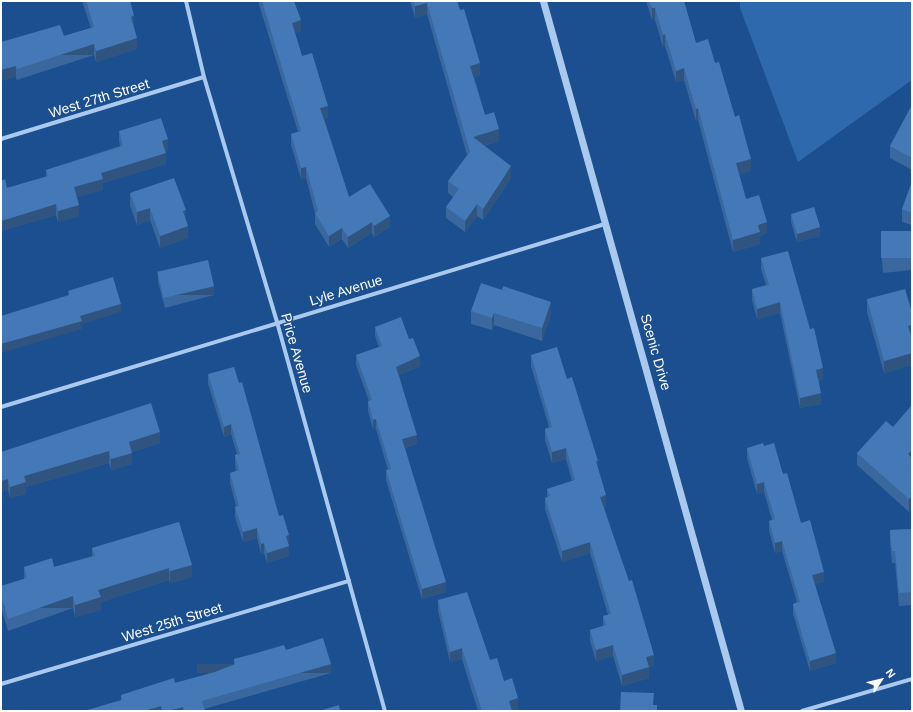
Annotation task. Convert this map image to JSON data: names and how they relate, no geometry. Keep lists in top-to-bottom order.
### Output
{
  "streets": {
    "street": [
      "West 27th Street",
      "Lyle Avenue",
      "Scenic Drive",
      "Price Avenue",
      "West 25th Street"
    ]
  },
  "crossings": [
    ["West 27th Street", "Price Avenue"],
    ["Lyle Avenue", "Scenic Drive"],
    ["Lyle Avenue", "Price Avenue"],
    ["Price Avenue", "West 25th Street"]
  ],
  "north": "top right"
}
